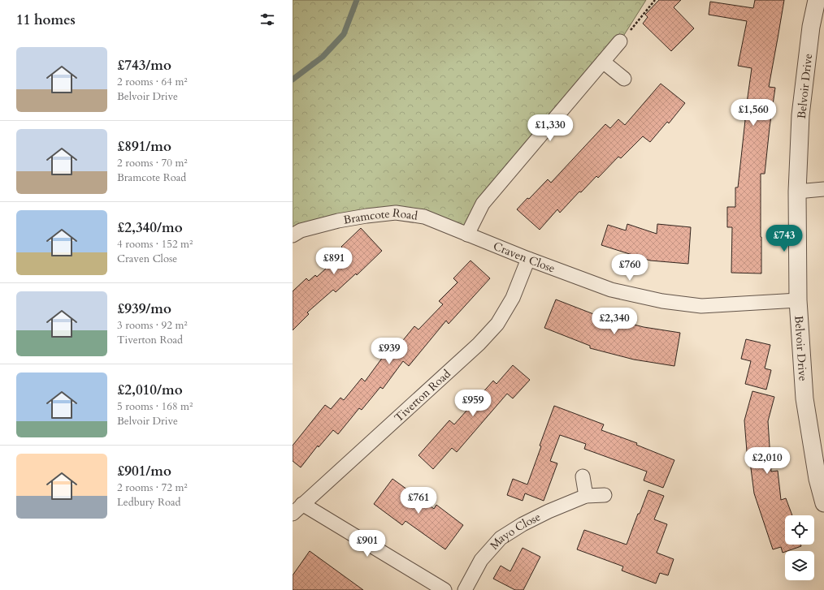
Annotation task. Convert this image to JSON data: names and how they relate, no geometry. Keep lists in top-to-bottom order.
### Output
{
  "streets": {
    "street": [
      "Belvoir Drive",
      "Bramcote Road",
      "Craven Close",
      "Tiverton Road",
      "Mayo Close"
    ]
  },
  "crossings": [
    ["Belvoir Drive", "Craven Close"],
    ["Bramcote Road", "Craven Close"],
    ["Craven Close", "Tiverton Road"]
  ],
  "page": {
    "heading": "11 homes",
    "list": [
      {
        "name": "£743/mo",
        "note": "2 rooms · 64 m² · Belvoir Drive"
      },
      {
        "name": "£891/mo",
        "note": "2 rooms · 70 m² · Bramcote Road"
      },
      {
        "name": "£2,340/mo",
        "note": "4 rooms · 152 m² · Craven Close"
      },
      {
        "name": "£939/mo",
        "note": "3 rooms · 92 m² · Tiverton Road"
      },
      {
        "name": "£2,010/mo",
        "note": "5 rooms · 168 m² · Belvoir Drive"
      },
      {
        "name": "£901/mo",
        "note": "2 rooms · 72 m² · Ledbury Road"
      }
    ],
    "price": [
      "£1,560",
      "£1,330",
      "£743",
      "£891",
      "£760",
      "£2,340",
      "£939",
      "£959",
      "£2,010",
      "£761",
      "£901"
    ]
  }
}
